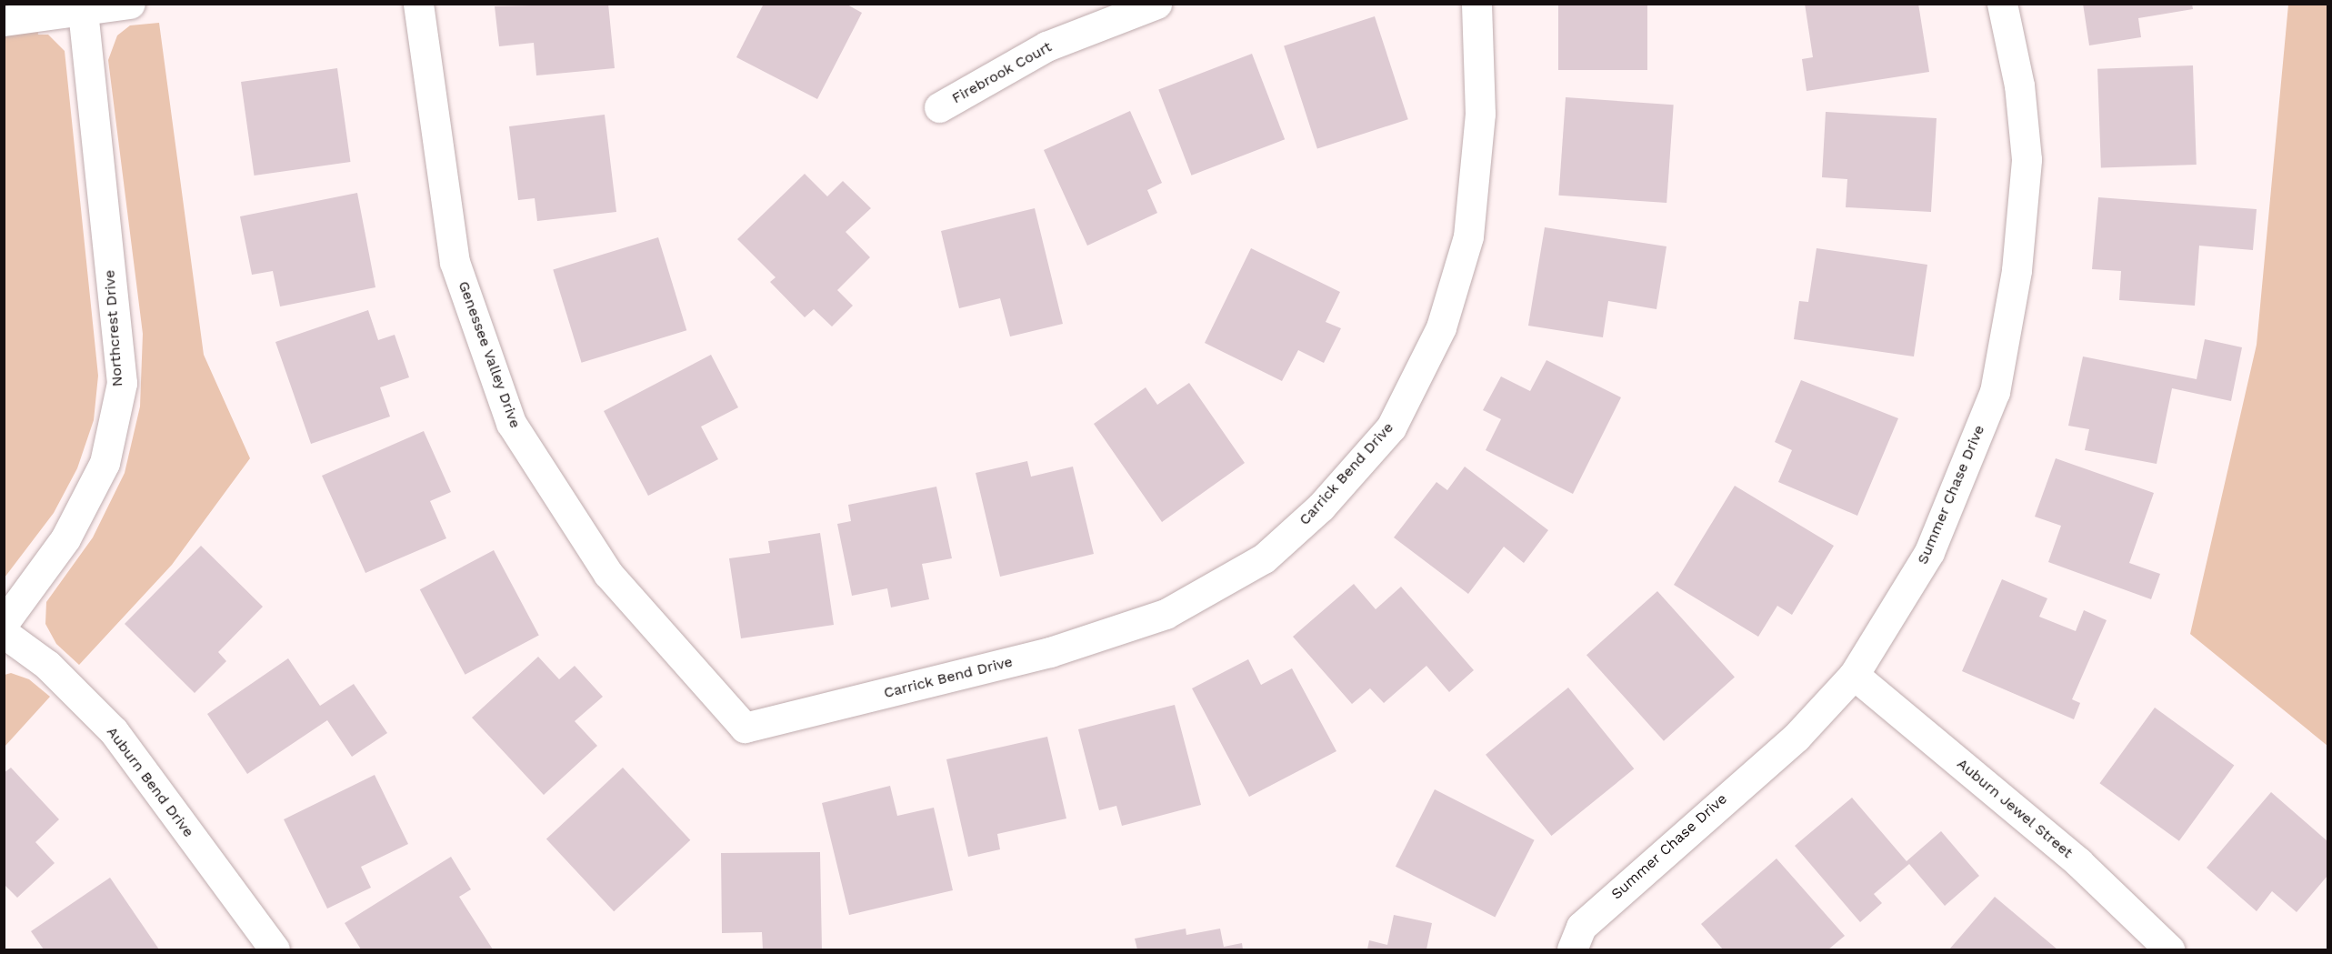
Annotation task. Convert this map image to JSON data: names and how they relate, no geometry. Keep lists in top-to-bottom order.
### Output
{
  "streets": {
    "street": [
      "Firebrook Court",
      "Northcrest Drive",
      "Genessee Valley Drive",
      "Carrick Bend Drive",
      "Summer Chase Drive",
      "Auburn Bend Drive",
      "Auburn Jewel Street"
    ]
  },
  "crossings": [
    ["Genessee Valley Drive", "Carrick Bend Drive"],
    ["Summer Chase Drive", "Auburn Jewel Street"]
  ]
}
